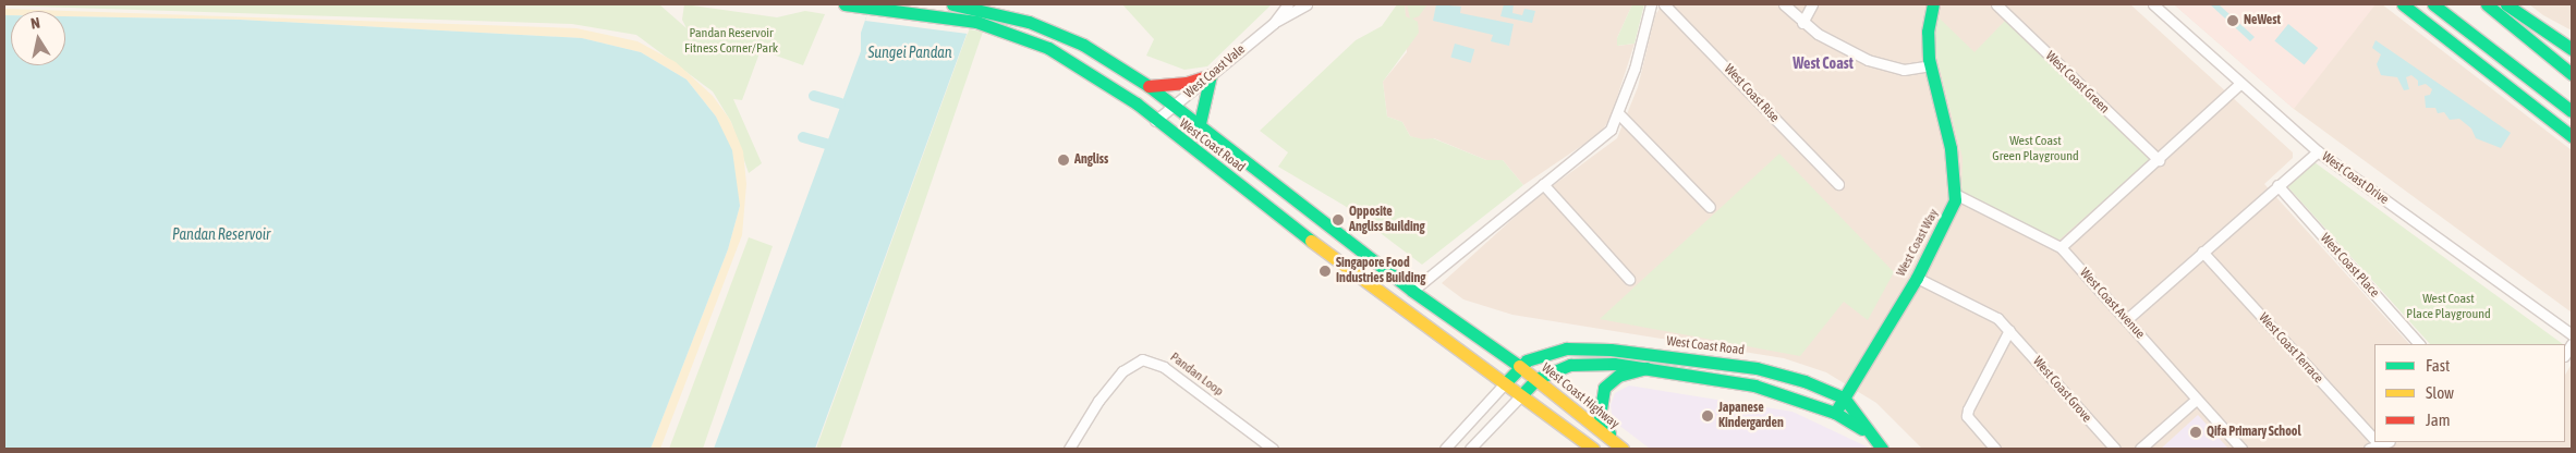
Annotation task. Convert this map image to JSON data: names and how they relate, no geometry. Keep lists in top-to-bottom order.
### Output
{
  "streets": {
    "main road": ["West Coast Road", "West Coast Way", "West Coast Highway"],
    "street": [
      "West Coast Vale",
      "West Coast Green",
      "West Coast Rise",
      "West Coast Drive",
      "West Coast Place",
      "West Coast Avenue",
      "West Coast Terrace",
      "Pandan Loop",
      "West Coast Grove"
    ]
  },
  "crossings": [
    ["West Coast Vale", "West Coast Road"],
    ["West Coast Road", "West Coast Way"],
    ["West Coast Road", "West Coast Highway"],
    ["West Coast Way", "West Coast Avenue"],
    ["West Coast Way", "West Coast Grove"]
  ],
  "districts": ["West Coast"],
  "water": ["Sungei Pandan", "Pandan Reservoir"],
  "parks": ["Pandan Reservoir Fitness Corner/Park", "West Coast Green Playground", "West Coast Place Playground"],
  "places": [
    "NeWest",
    "Angliss",
    "Opposite Angliss Building",
    "Singapore Food Industries Building",
    "Japanese Kindergarden",
    "Qifa Primary School"
  ],
  "legend": ["Fast", "Slow", "Jam"],
  "north": "top"
}
